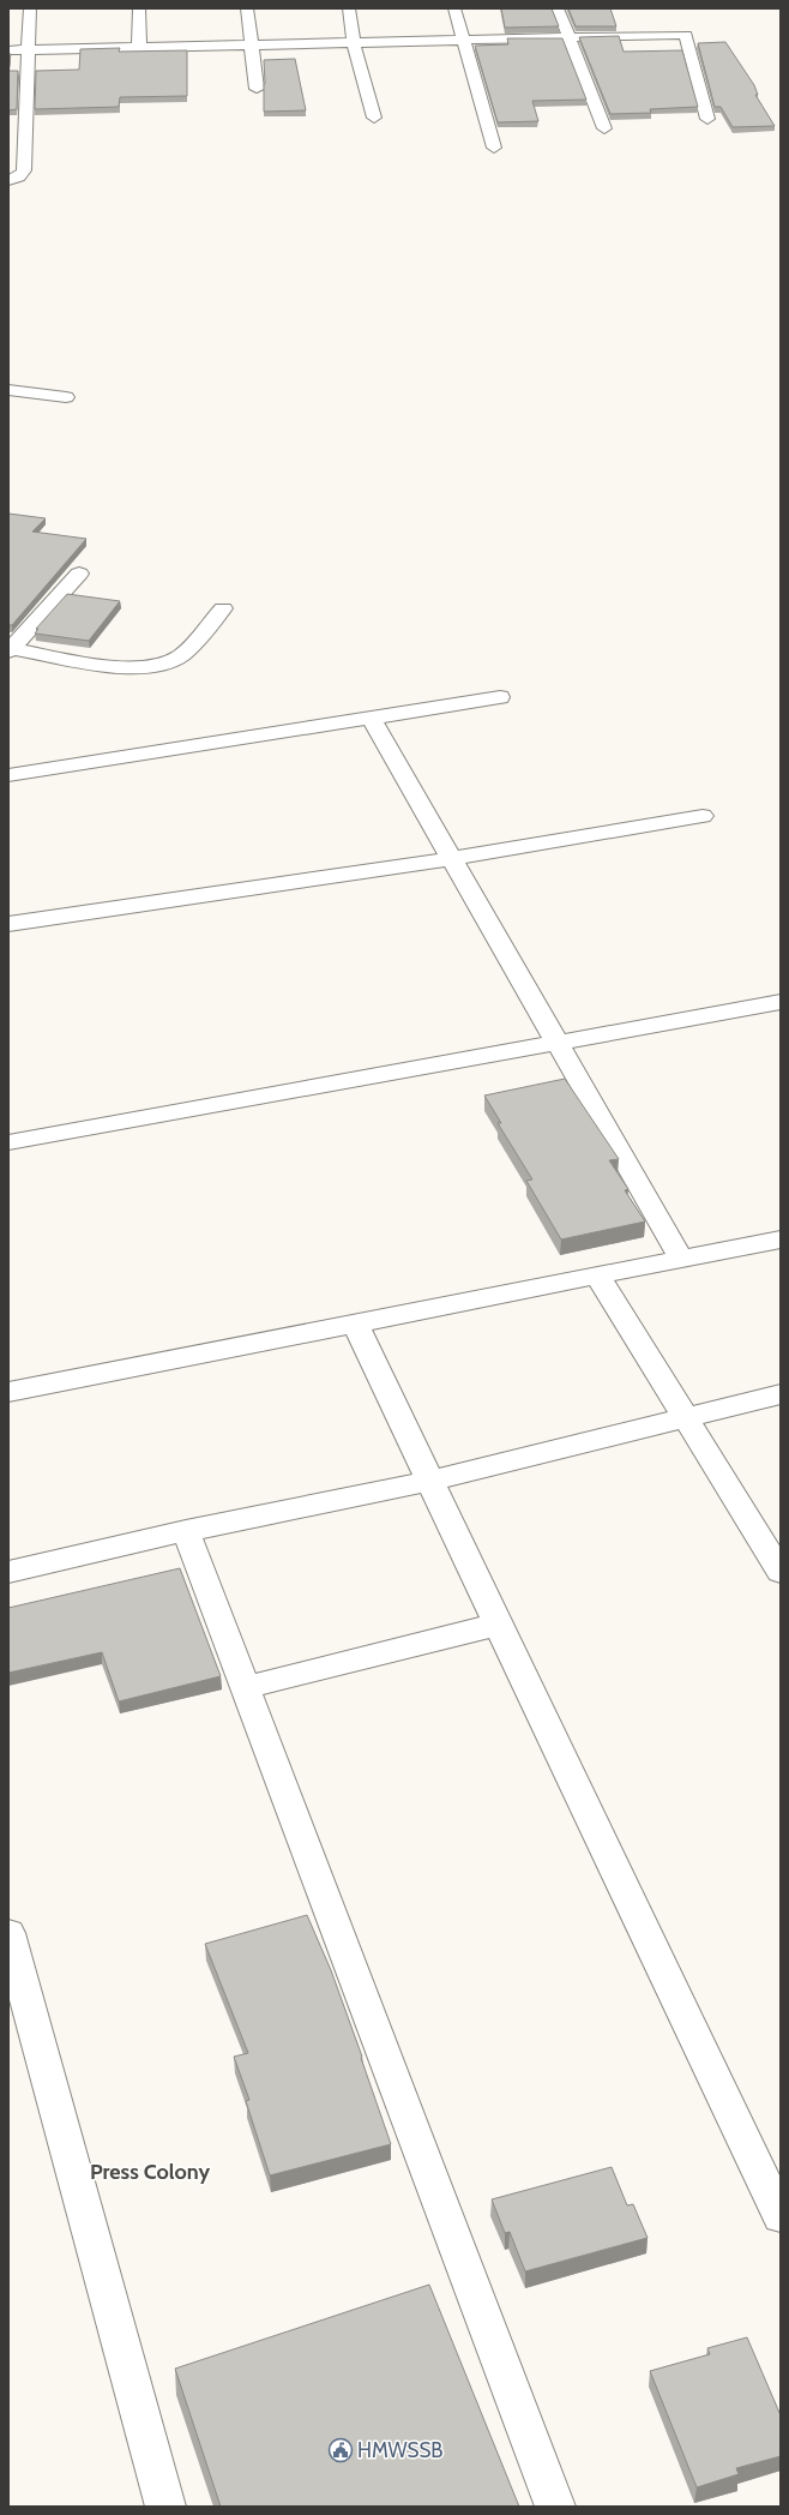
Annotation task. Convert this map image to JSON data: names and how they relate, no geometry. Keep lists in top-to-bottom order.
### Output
{
  "districts": ["Press Colony"],
  "places": {
    "public building": ["HMWSSB"]
  }
}
